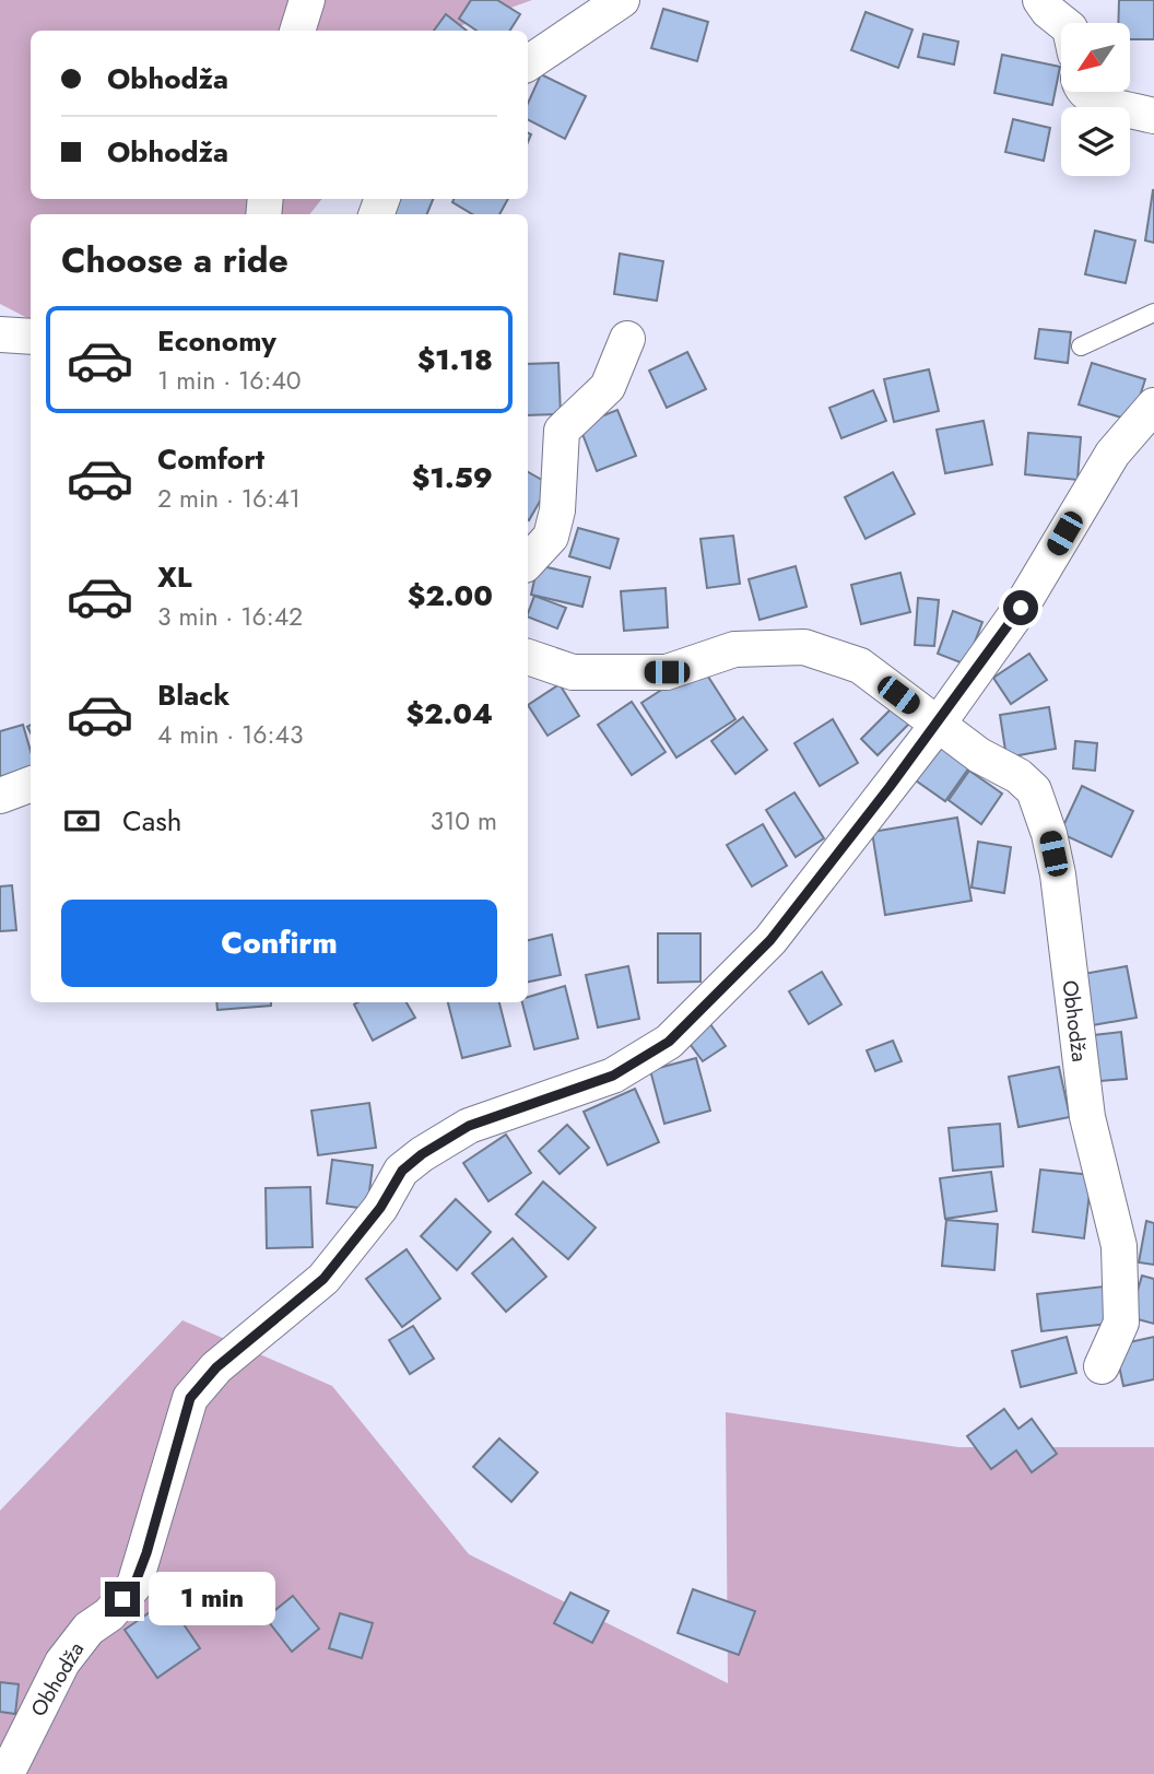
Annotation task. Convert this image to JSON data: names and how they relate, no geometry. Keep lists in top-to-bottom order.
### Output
{
  "streets": {
    "street": ["Obhodža"]
  },
  "north": "bottom left",
  "page": {
    "banner": ["Obhodža", "Obhodža"],
    "heading": "Choose a ride",
    "list": [
      {
        "name": "Economy",
        "note": "1 min · 16:40",
        "value": "$1.18"
      },
      {
        "name": "Comfort",
        "note": "2 min · 16:41",
        "value": "$1.59"
      },
      {
        "name": "XL",
        "note": "3 min · 16:42",
        "value": "$2.00"
      },
      {
        "name": "Black",
        "note": "4 min · 16:43",
        "value": "$2.04"
      }
    ],
    "pay": ["Cash", "310 m"],
    "buttons": "Confirm",
    "bubble": "1 min"
  }
}
